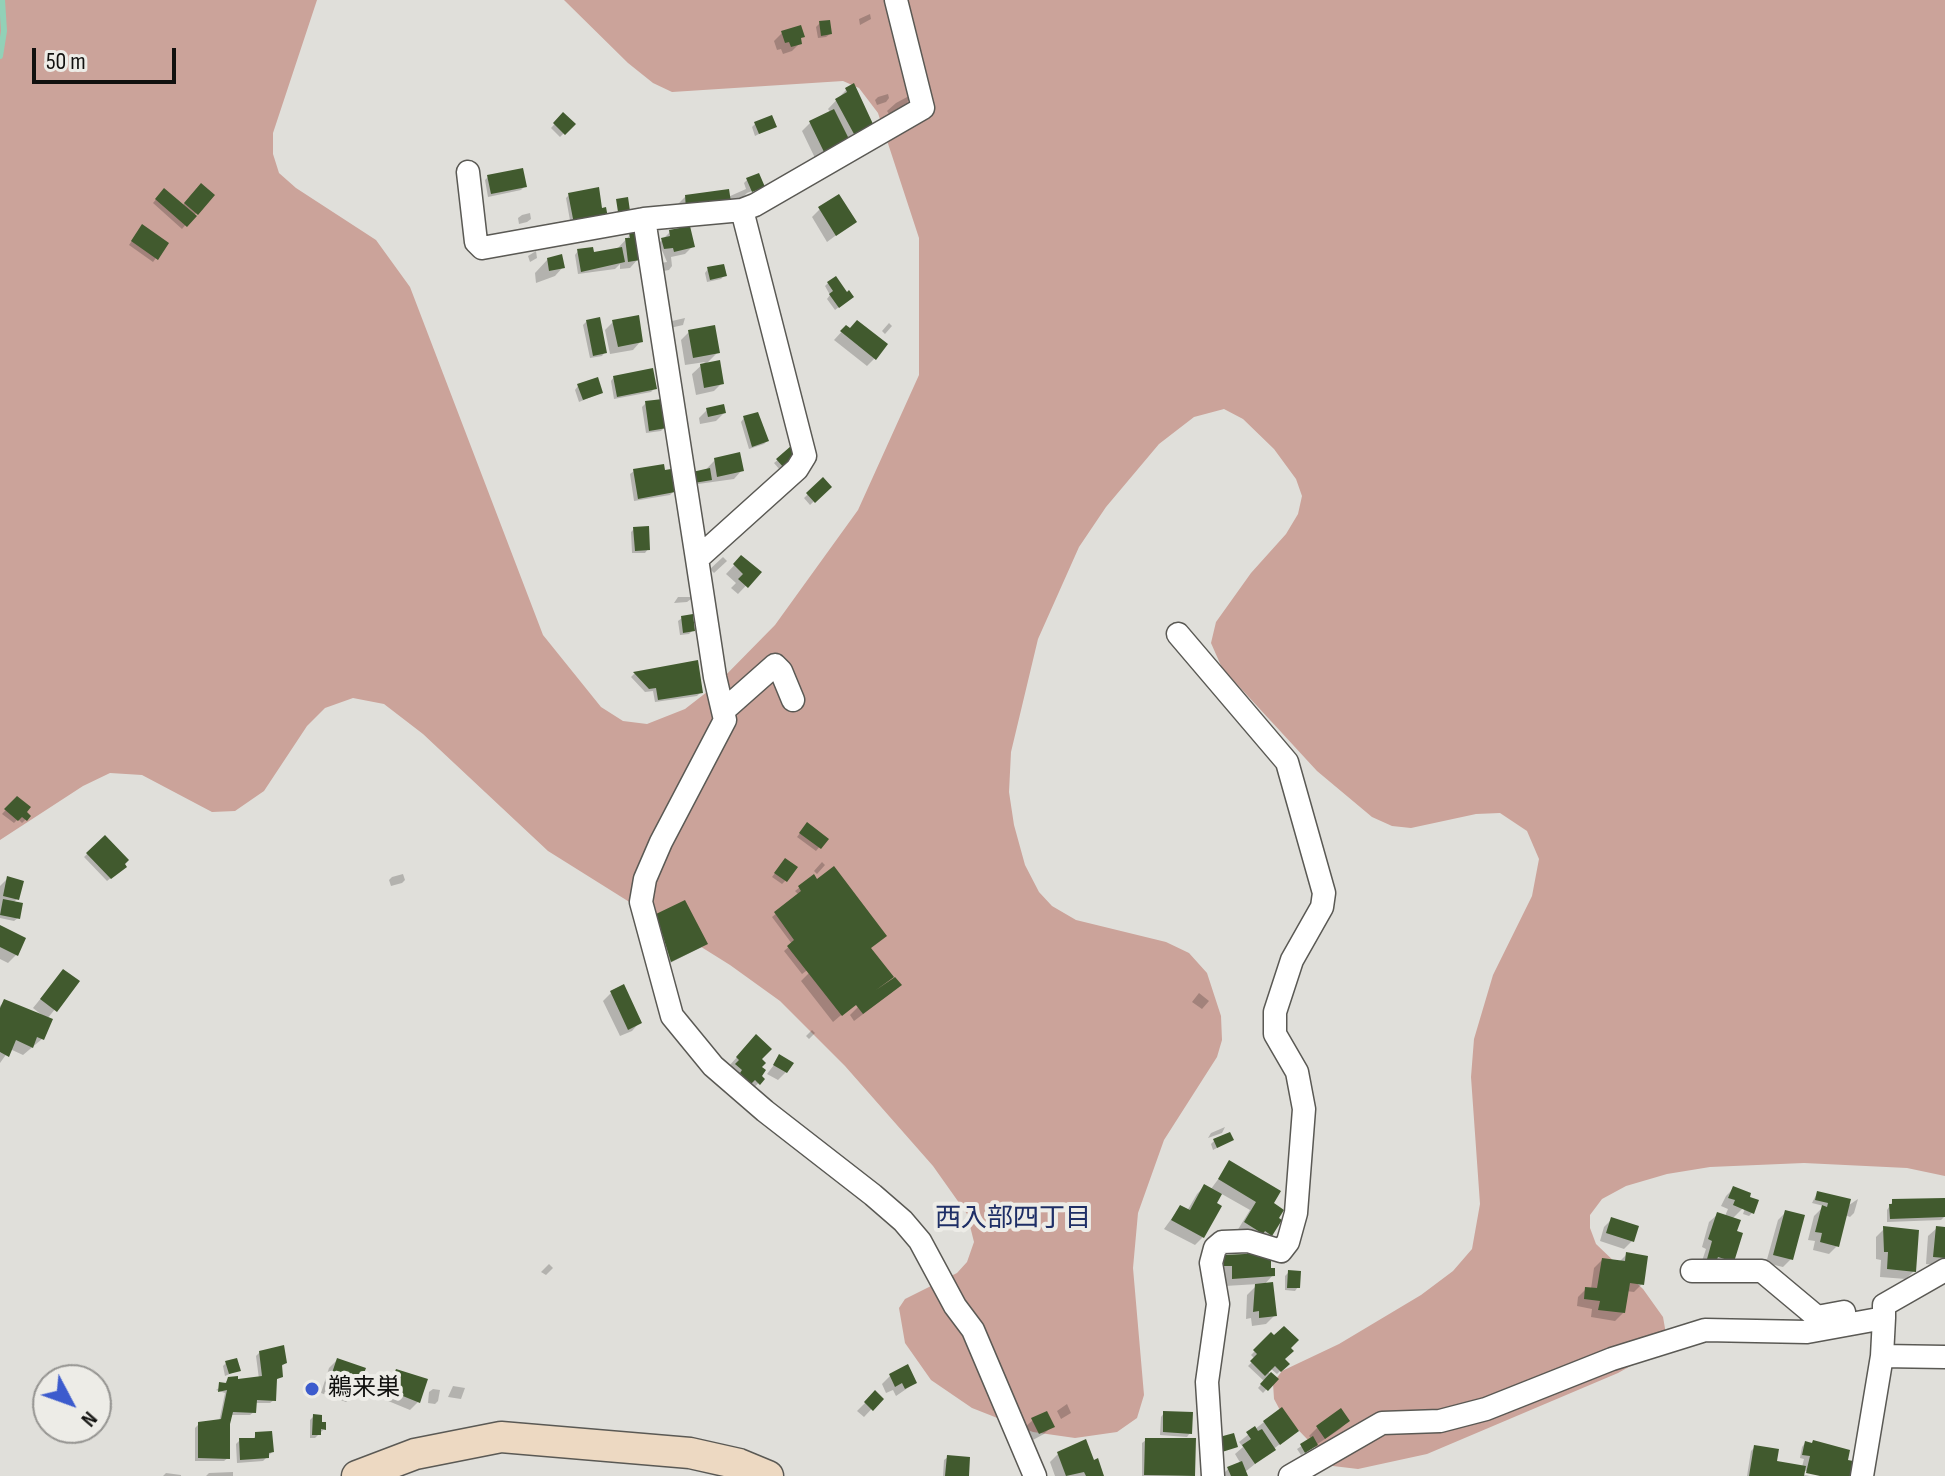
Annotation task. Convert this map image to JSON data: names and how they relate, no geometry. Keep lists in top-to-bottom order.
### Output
{
  "districts": ["西入部四丁目"],
  "places": ["鵜来巣"],
  "scale_bar": "50 m",
  "north": "bottom right"
}
